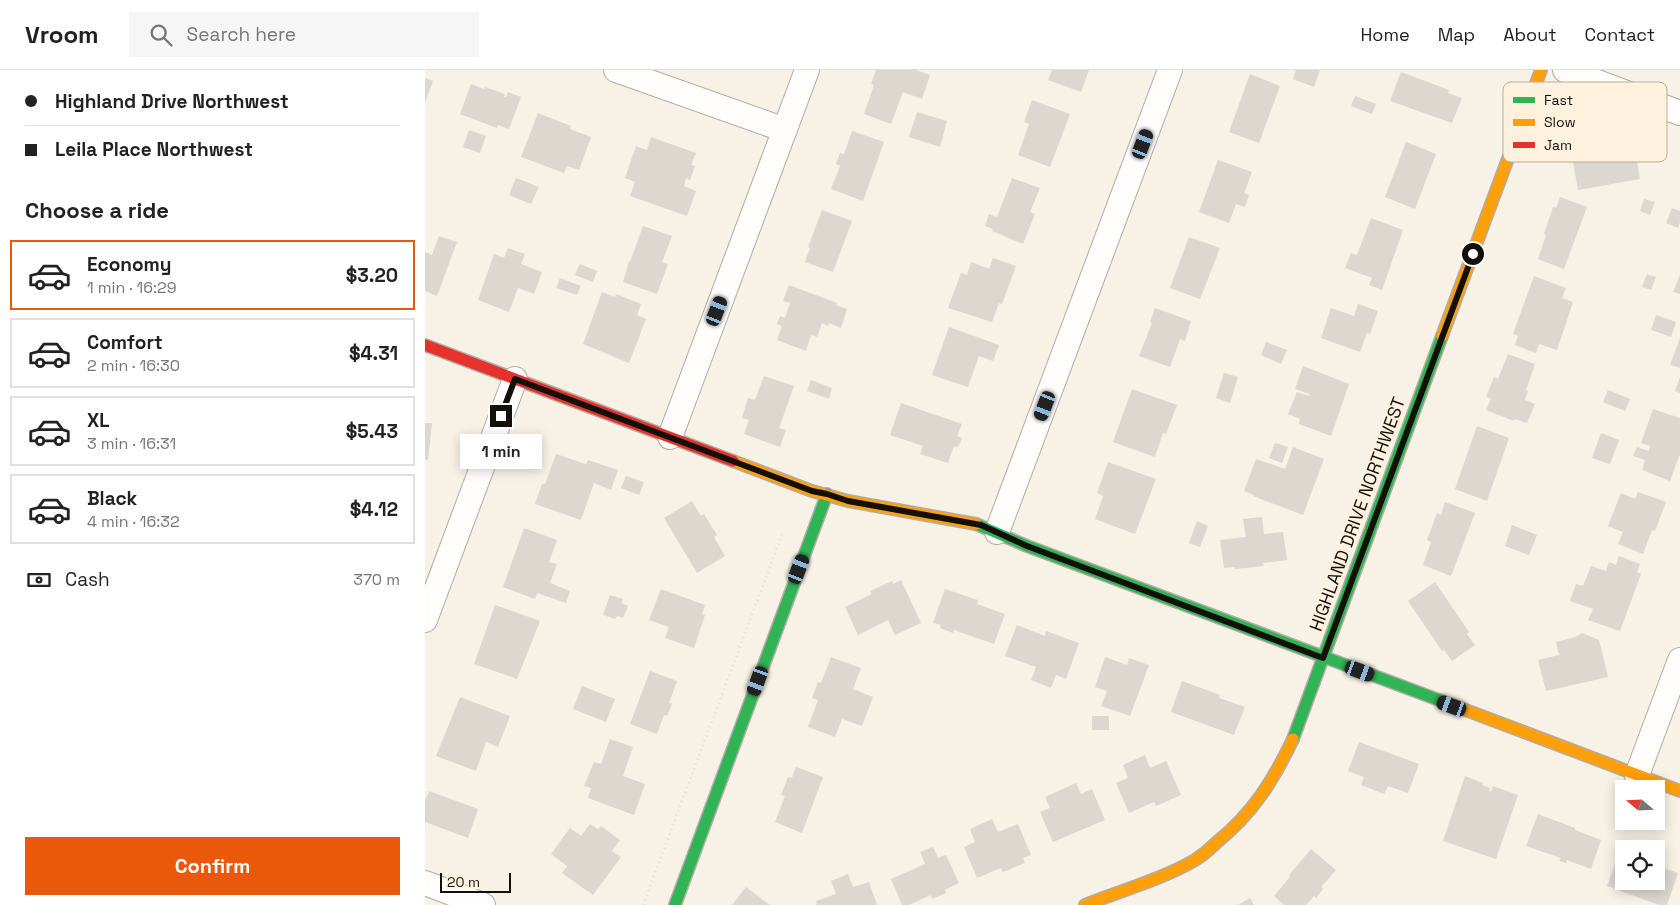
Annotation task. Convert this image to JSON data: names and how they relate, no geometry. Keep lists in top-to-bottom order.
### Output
{
  "streets": {
    "street": ["HIGHLAND DRIVE NORTHWEST"]
  },
  "legend": ["Fast", "Slow", "Jam"],
  "scale_bar": "20 m",
  "north": "left",
  "page": {
    "header": "Vroom",
    "search": "Search here",
    "nav": [
      "Home",
      "Map",
      "About",
      "Contact"
    ],
    "banner": ["Highland Drive Northwest", "Leila Place Northwest"],
    "heading": "Choose a ride",
    "list": [
      {
        "name": "Economy",
        "note": "1 min · 16:29",
        "value": "$3.20"
      },
      {
        "name": "Comfort",
        "note": "2 min · 16:30",
        "value": "$4.31"
      },
      {
        "name": "XL",
        "note": "3 min · 16:31",
        "value": "$5.43"
      },
      {
        "name": "Black",
        "note": "4 min · 16:32",
        "value": "$4.12"
      }
    ],
    "bubble": "1 min",
    "pay": ["Cash", "370 m"],
    "buttons": "Confirm",
    "scale": "20 m"
  }
}
